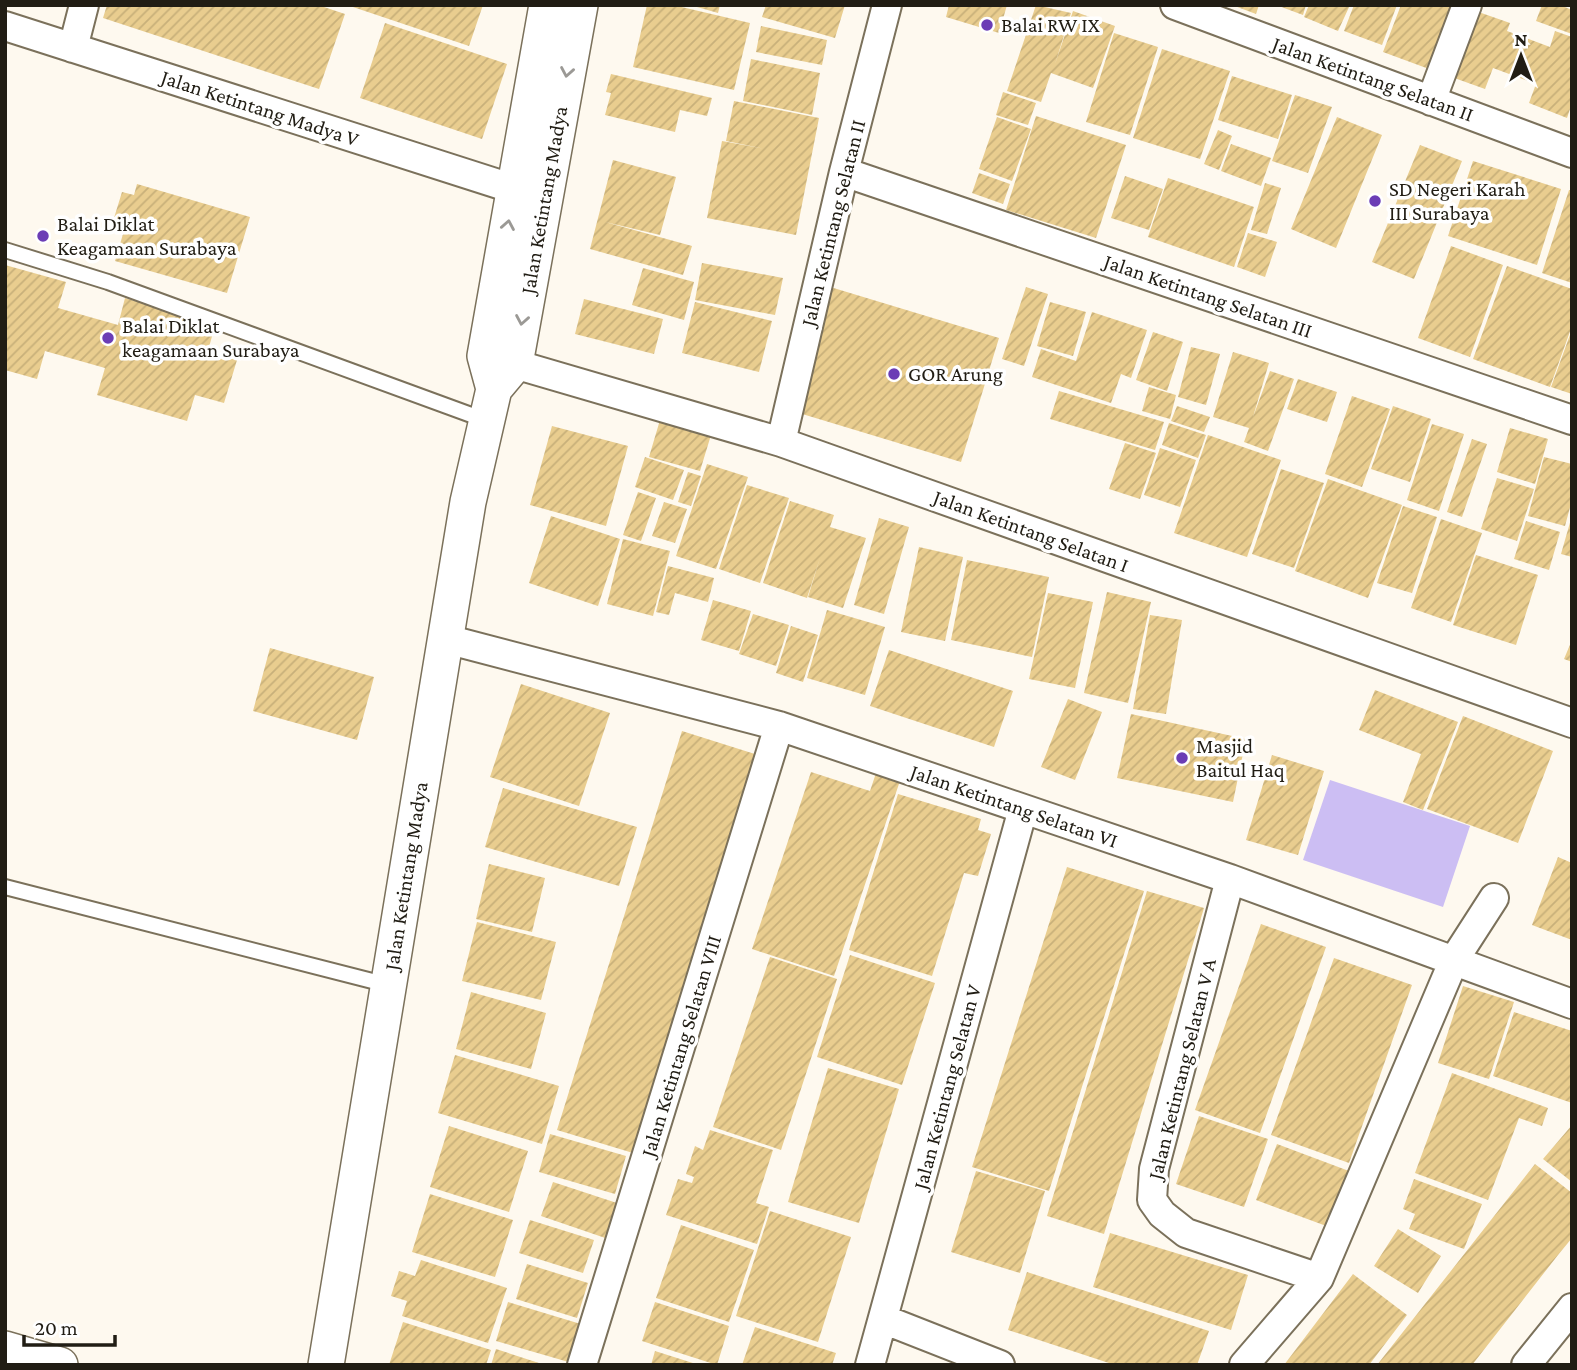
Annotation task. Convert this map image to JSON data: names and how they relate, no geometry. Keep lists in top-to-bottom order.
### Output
{
  "streets": {
    "street": [
      "Jalan Ketintang Selatan II",
      "Jalan Ketintang Madya V",
      "Jalan Ketintang Madya",
      "Jalan Ketintang Selatan III",
      "Jalan Ketintang Selatan I",
      "Jalan Ketintang Selatan VI",
      "Jalan Ketintang Selatan VIII",
      "Jalan Ketintang Selatan V A",
      "Jalan Ketintang Selatan V"
    ]
  },
  "crossings": [
    ["Jalan Ketintang Selatan II", "Jalan Ketintang Selatan III"],
    ["Jalan Ketintang Selatan II", "Jalan Ketintang Selatan I"],
    ["Jalan Ketintang Madya V", "Jalan Ketintang Madya"],
    ["Jalan Ketintang Madya", "Jalan Ketintang Selatan I"],
    ["Jalan Ketintang Madya", "Jalan Ketintang Selatan VI"],
    ["Jalan Ketintang Selatan VI", "Jalan Ketintang Selatan VIII"],
    ["Jalan Ketintang Selatan VI", "Jalan Ketintang Selatan V A"],
    ["Jalan Ketintang Selatan VI", "Jalan Ketintang Selatan V"]
  ],
  "places": [
    "Balai RW IX",
    "SD Negeri Karah III Surabaya",
    "Balai Diklat Keagamaan Surabaya",
    "Balai Diklat keagamaan Surabaya",
    "GOR Arung",
    "Masjid Baitul Haq"
  ],
  "scale_bar": "20 m",
  "north": "top"
}
